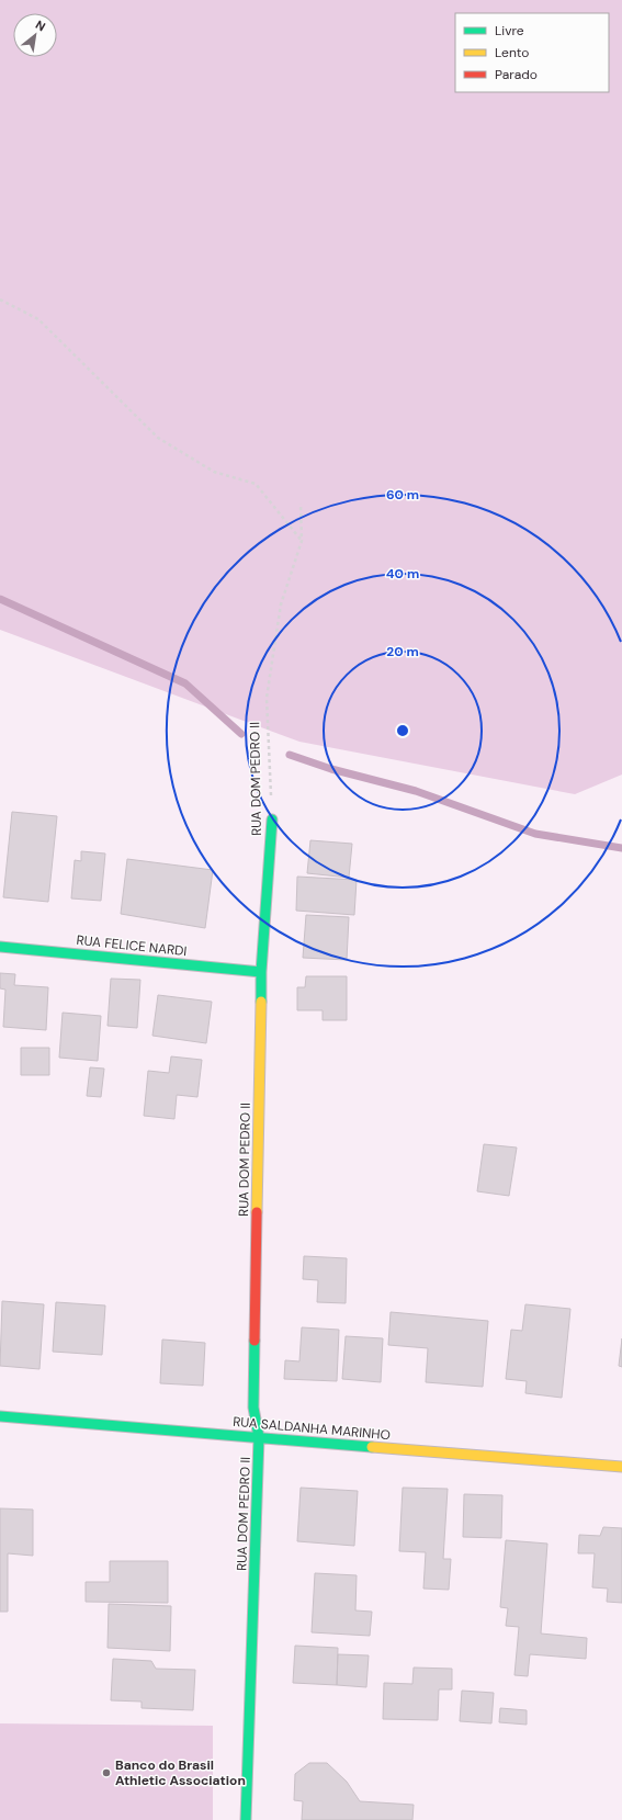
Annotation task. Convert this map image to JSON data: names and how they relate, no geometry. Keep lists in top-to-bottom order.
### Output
{
  "streets": {
    "street": ["RUA DOM PEDRO II", "RUA FELICE NARDI", "RUA SALDANHA MARINHO"]
  },
  "crossings": [
    ["RUA DOM PEDRO II", "RUA FELICE NARDI"],
    ["RUA DOM PEDRO II", "RUA SALDANHA MARINHO"]
  ],
  "places": ["Banco do Brasil Athletic Association"],
  "legend": ["Livre", "Lento", "Parado"],
  "north": "top right",
  "rings": ["60 m", "40 m", "20 m"]
}
